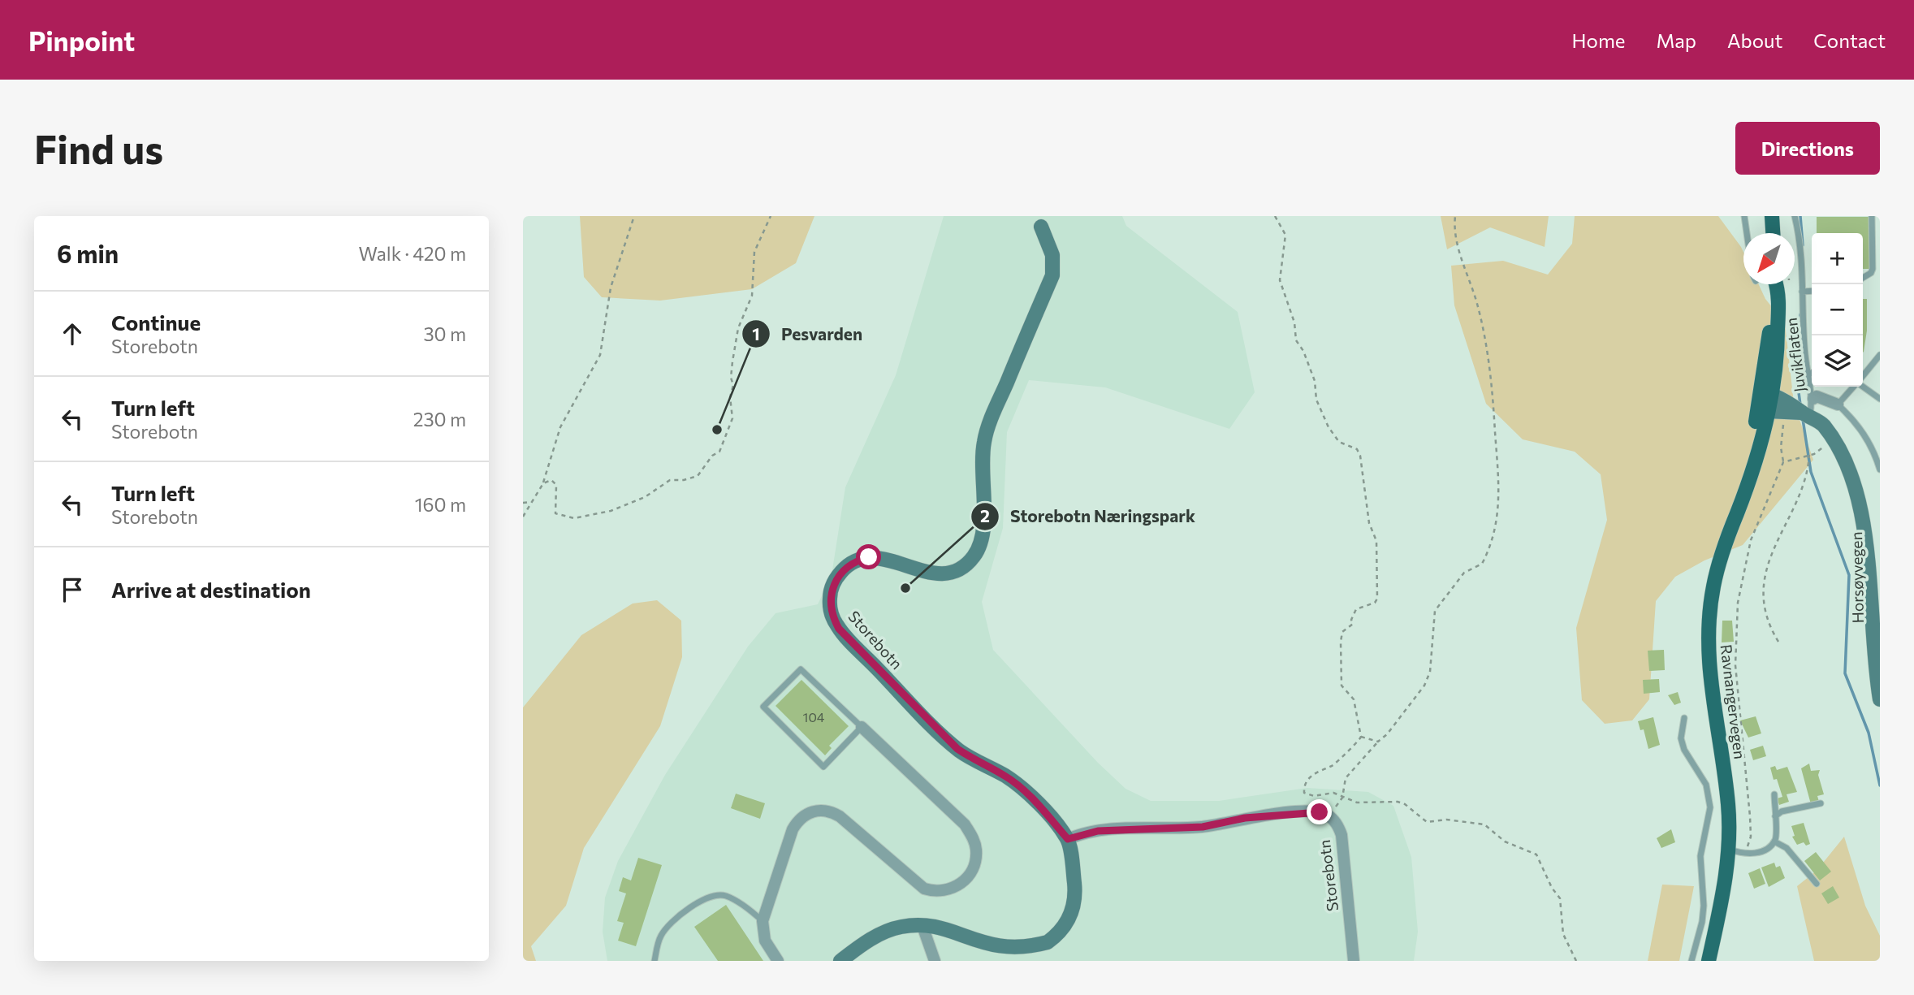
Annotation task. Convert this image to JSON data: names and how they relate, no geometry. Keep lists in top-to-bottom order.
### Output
{
  "streets": {
    "main road": ["Ravnangervegen"],
    "street": ["Horsøyvegen", "Storebotn"],
    "lane": ["Juvikflaten"]
  },
  "crossings": [
    ["Juvikflaten", "Horsøyvegen"]
  ],
  "places": ["Pesvarden", "Storebotn Næringspark"],
  "house_numbers": ["104"],
  "north": "bottom left",
  "page": {
    "header": "Pinpoint",
    "nav": [
      "Home",
      "Map",
      "About",
      "Contact"
    ],
    "buttons": "Directions",
    "title": "Find us",
    "heading": ["6 min", "Walk · 420 m"],
    "map_buttons": ["+", "−"],
    "list": [
      ["Continue", "Storebotn", "30 m"],
      ["Turn left", "Storebotn", "230 m"],
      ["Turn left", "Storebotn", "160 m"],
      "Arrive at destination"
    ]
  }
}
